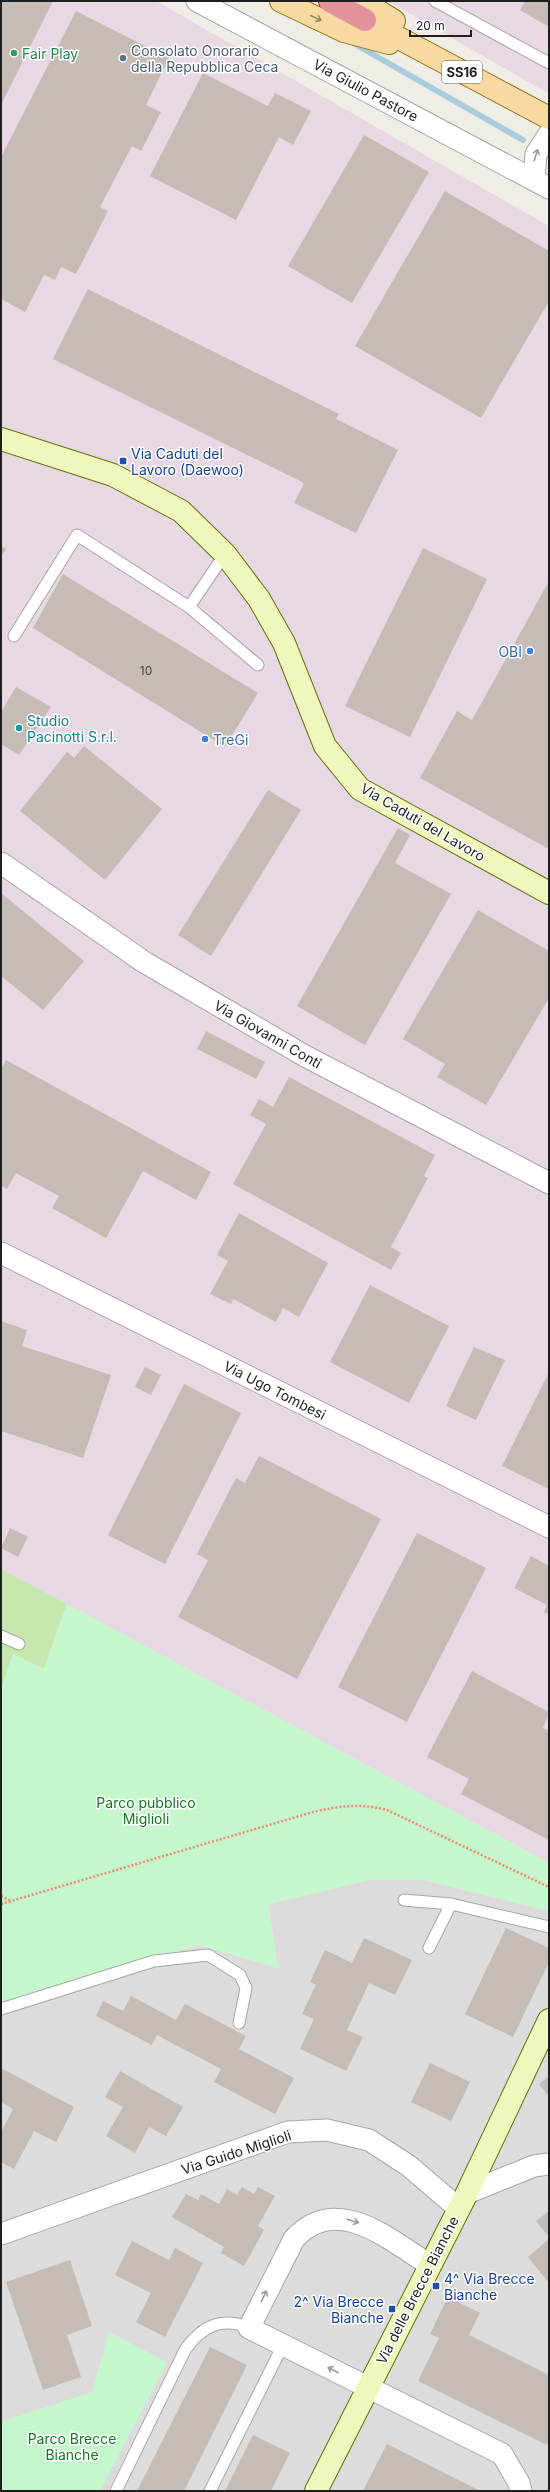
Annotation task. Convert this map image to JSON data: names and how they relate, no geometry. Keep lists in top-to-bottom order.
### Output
{
  "streets": {
    "highway": ["SS16"],
    "street": [
      "Via Giulio Pastore",
      "Via Caduti del Lavoro",
      "Via Giovanni Conti",
      "Via Ugo Tombesi",
      "Via Guido Miglioli",
      "Via delle Brecce Bianche"
    ]
  },
  "crossings": [
    ["Via Guido Miglioli", "Via delle Brecce Bianche"]
  ],
  "parks": ["Parco pubblico Miglioli", "Parco Brecce Bianche"],
  "places": {
    "other": [
      "Fair Play",
      "Consolato Onorario della Repubblica Ceca",
      "OBI",
      "Studio Pacinotti S.r.l.",
      "TreGi"
    ],
    "transit": ["Via Caduti del Lavoro (Daewoo)", "4^ Via Brecce Bianche", "2^ Via Brecce Bianche"]
  },
  "house_numbers": ["10"],
  "scale_bar": "20 m"
}
